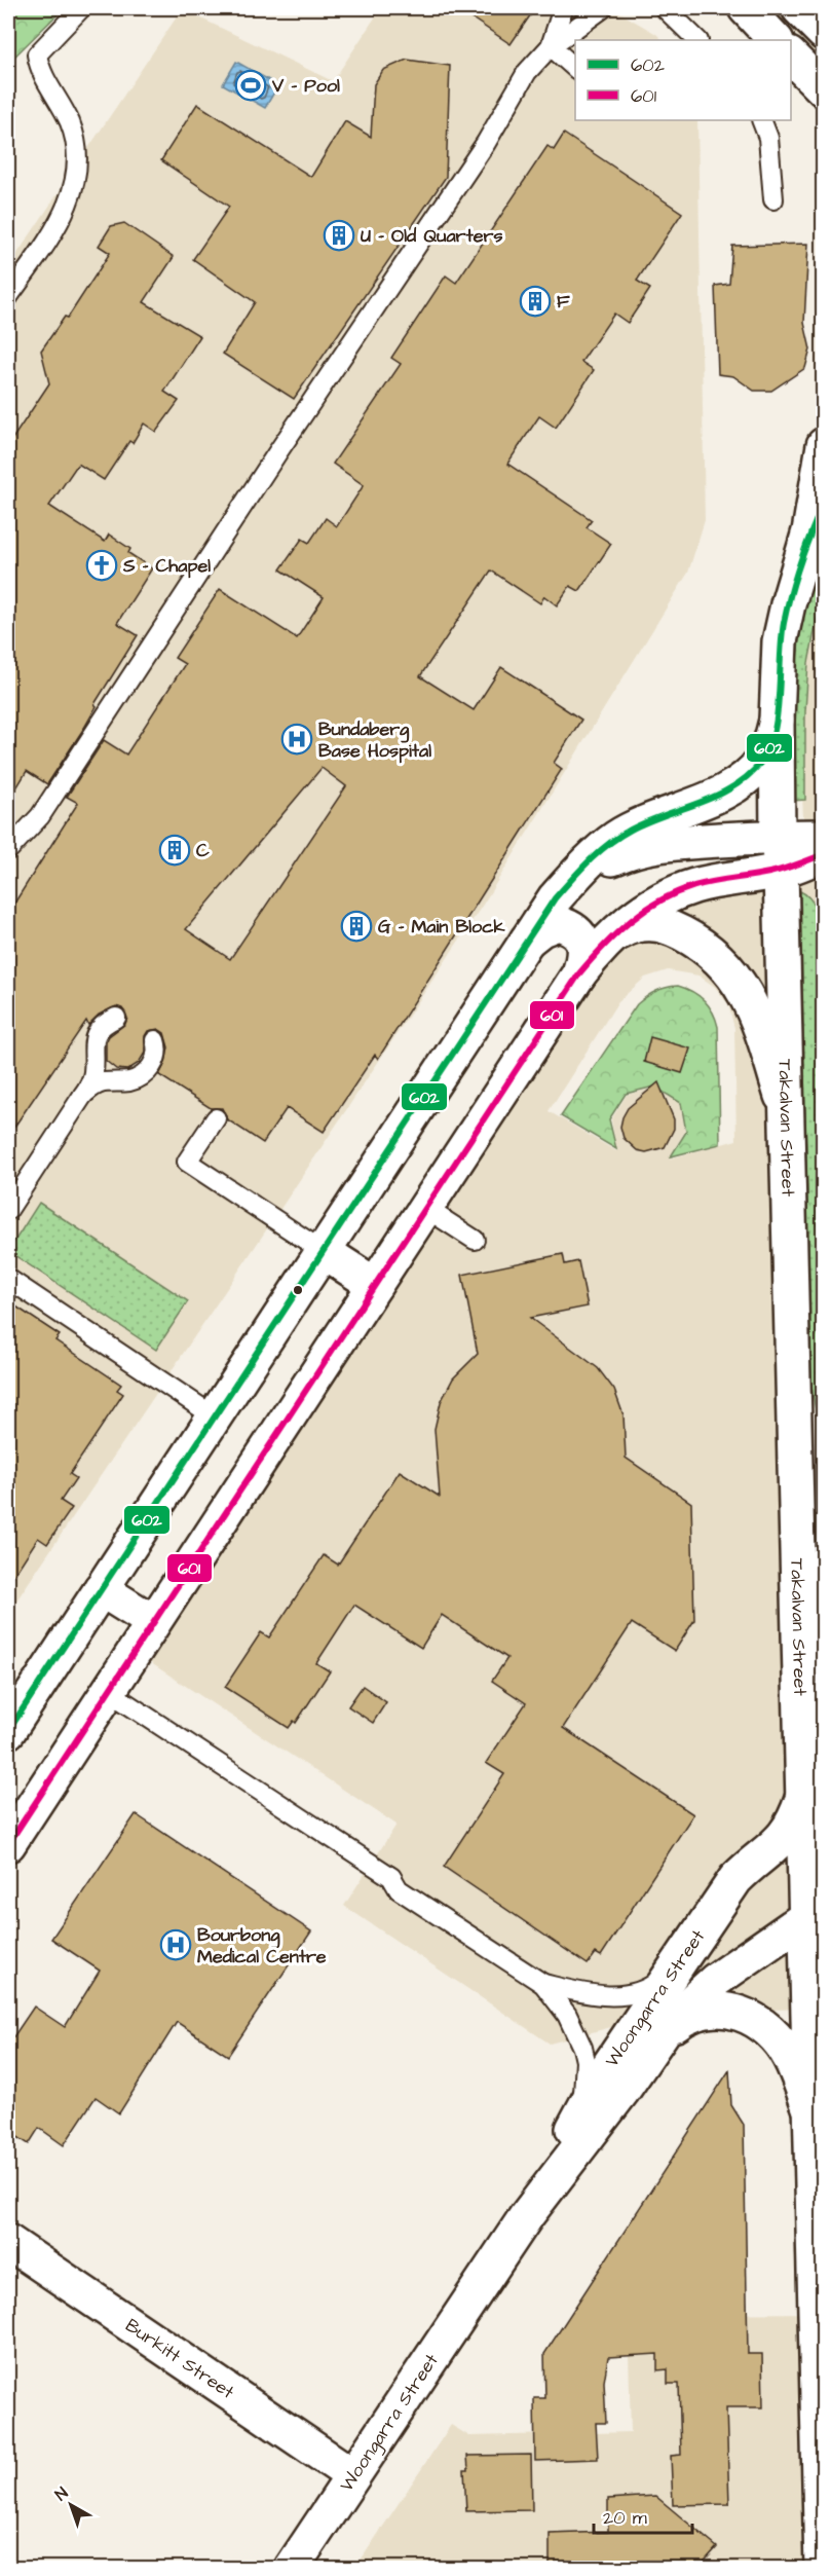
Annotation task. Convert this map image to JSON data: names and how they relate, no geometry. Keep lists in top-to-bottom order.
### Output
{
  "streets": {
    "main road": ["Takalvan Street", "Woongarra Street", "Burkitt Street"]
  },
  "crossings": [
    ["Takalvan Street", "Woongarra Street"],
    ["Woongarra Street", "Burkitt Street"]
  ],
  "places": {
    "sports": ["V - Pool"],
    "building": [
      "U - Old Quarters",
      "F",
      "C",
      "G - Main Block"
    ],
    "church": ["S - Chapel"],
    "hospital": ["Bundaberg Base Hospital", "Bourbong Medical Centre"]
  },
  "lines": ["transit line 602", "transit line 601"],
  "legend": ["602", "601"],
  "scale_bar": "20 m",
  "north": "top left"
}
